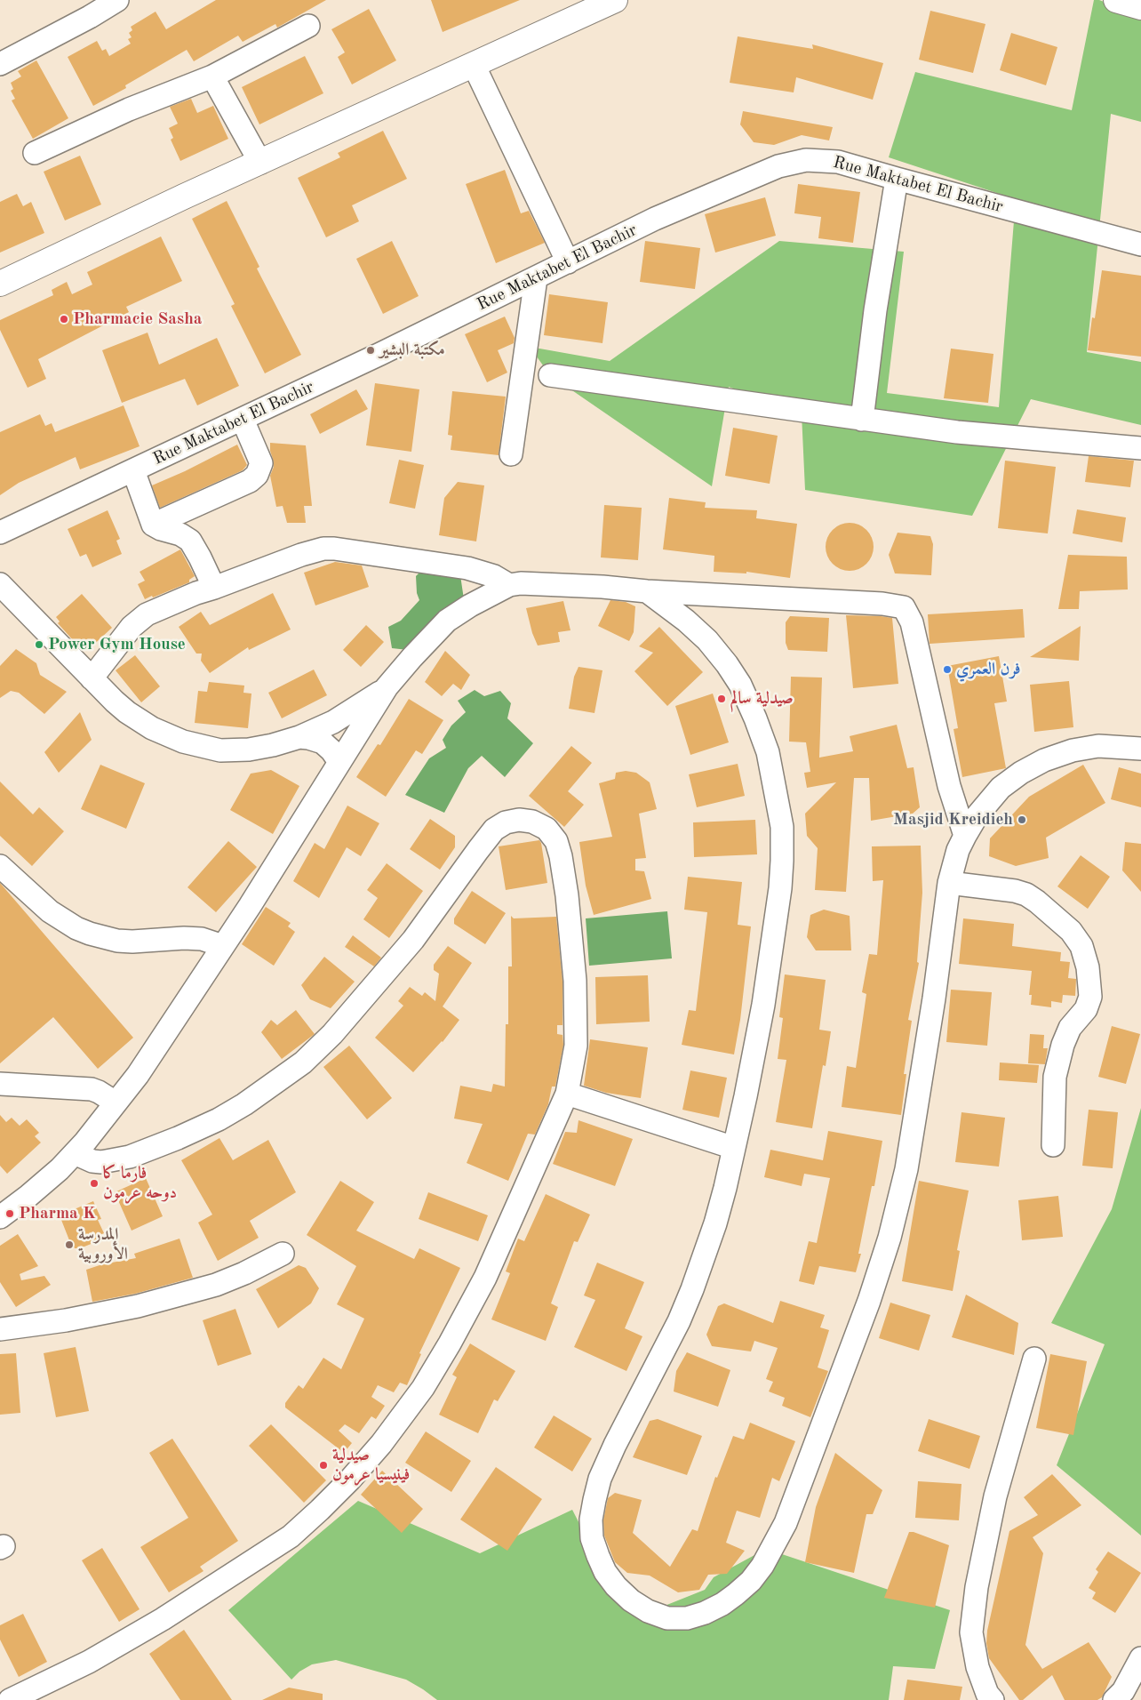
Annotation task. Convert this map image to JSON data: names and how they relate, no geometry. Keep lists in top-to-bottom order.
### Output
{
  "streets": {
    "street": ["Rue Maktabet El Bachir"]
  },
  "places": [
    "Pharmacie Sasha",
    "مكتبة البشير",
    "Power Gym House",
    "فرن العمري",
    "صيدلية سالم",
    "Masjid Kreidieh",
    "فارما كا دوحه عرمون",
    "Pharma K",
    "المدرسة الأوروبية",
    "صيدلية فينيسيا عرمون"
  ]
}
